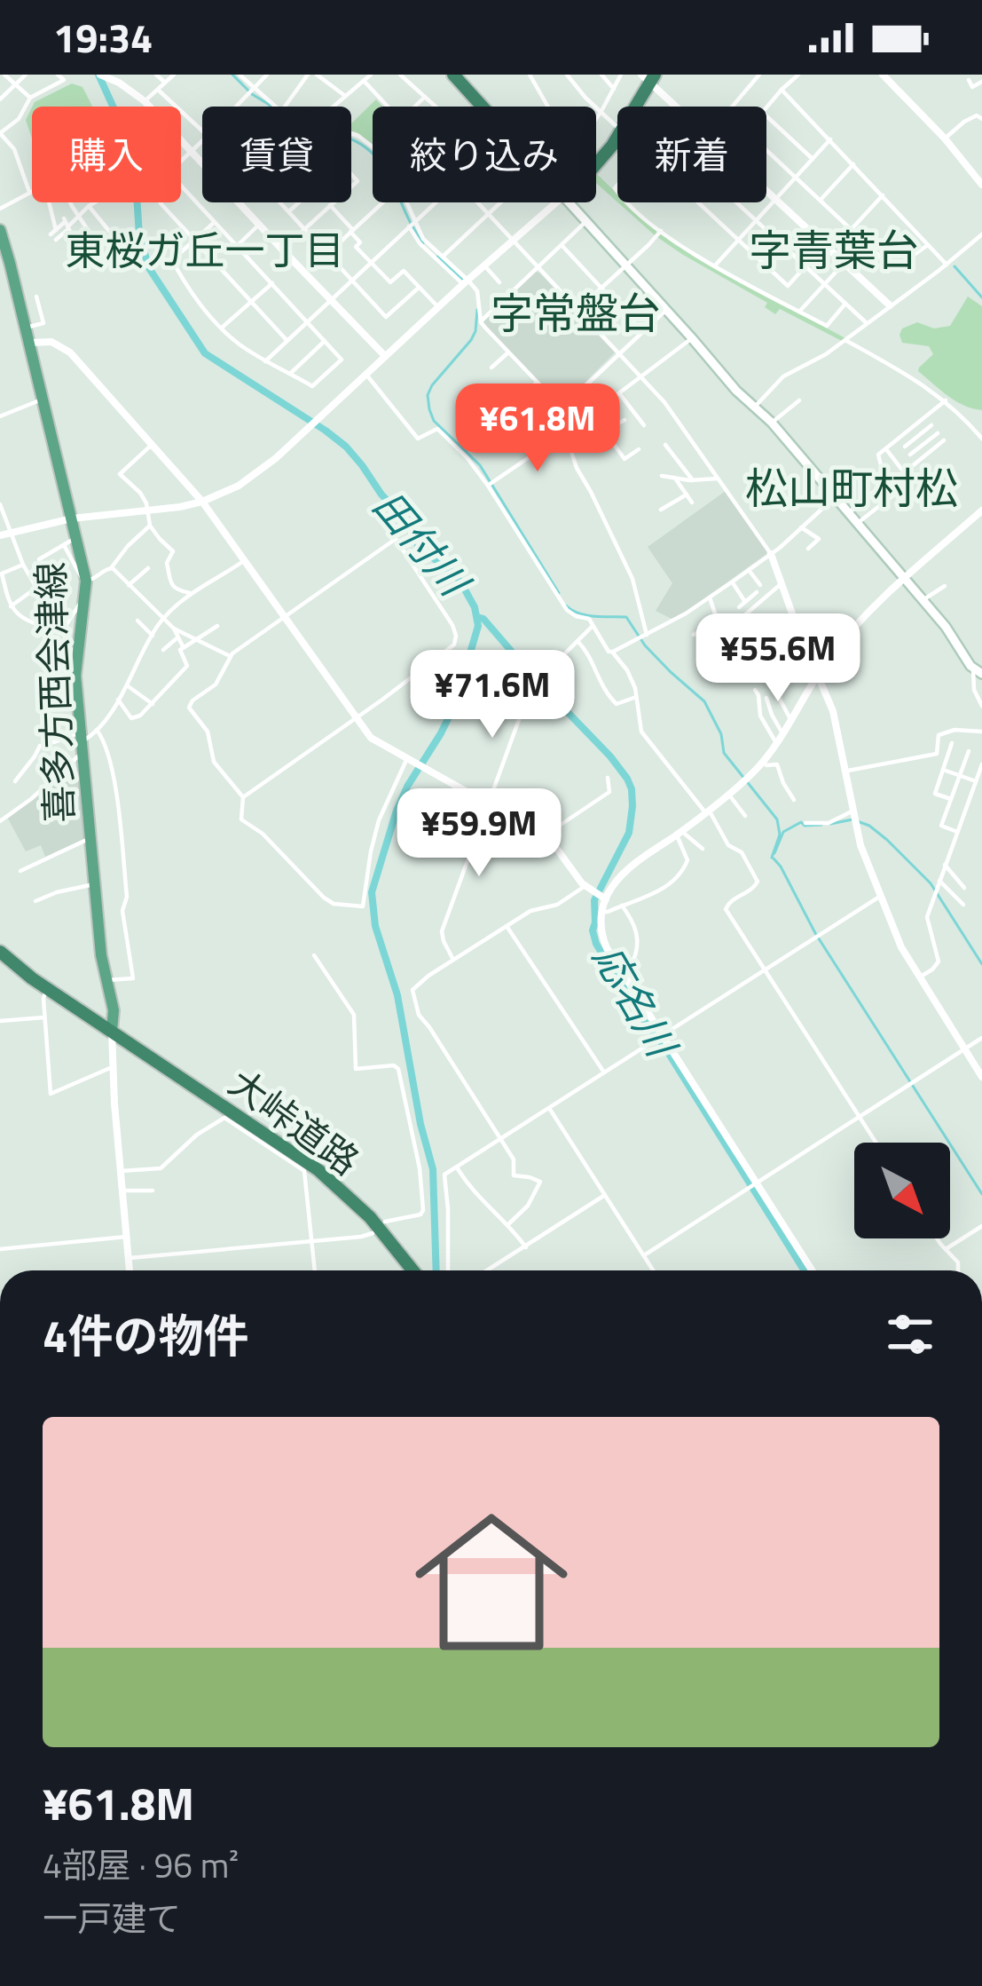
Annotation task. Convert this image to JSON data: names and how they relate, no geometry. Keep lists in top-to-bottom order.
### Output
{
  "streets": {
    "highway": ["大峠道路"],
    "main road": ["喜多方西会津線"]
  },
  "crossings": [
    ["喜多方西会津線", "大峠道路"]
  ],
  "districts": [
    "東桜ガ丘一丁目",
    "字青葉台",
    "字常盤台",
    "松山町村松"
  ],
  "water": ["田付川", "応名川"],
  "north": "bottom right",
  "page": {
    "status": "19:34",
    "chip": [
      "購入",
      "賃貸",
      "絞り込み",
      "新着"
    ],
    "price": [
      "¥61.8M",
      "¥55.6M",
      "¥71.6M",
      "¥59.9M"
    ],
    "heading": "4件の物件",
    "list": [
      {
        "name": "¥61.8M",
        "note": "4部屋 · 96 m² · 一戸建て"
      }
    ]
  }
}
